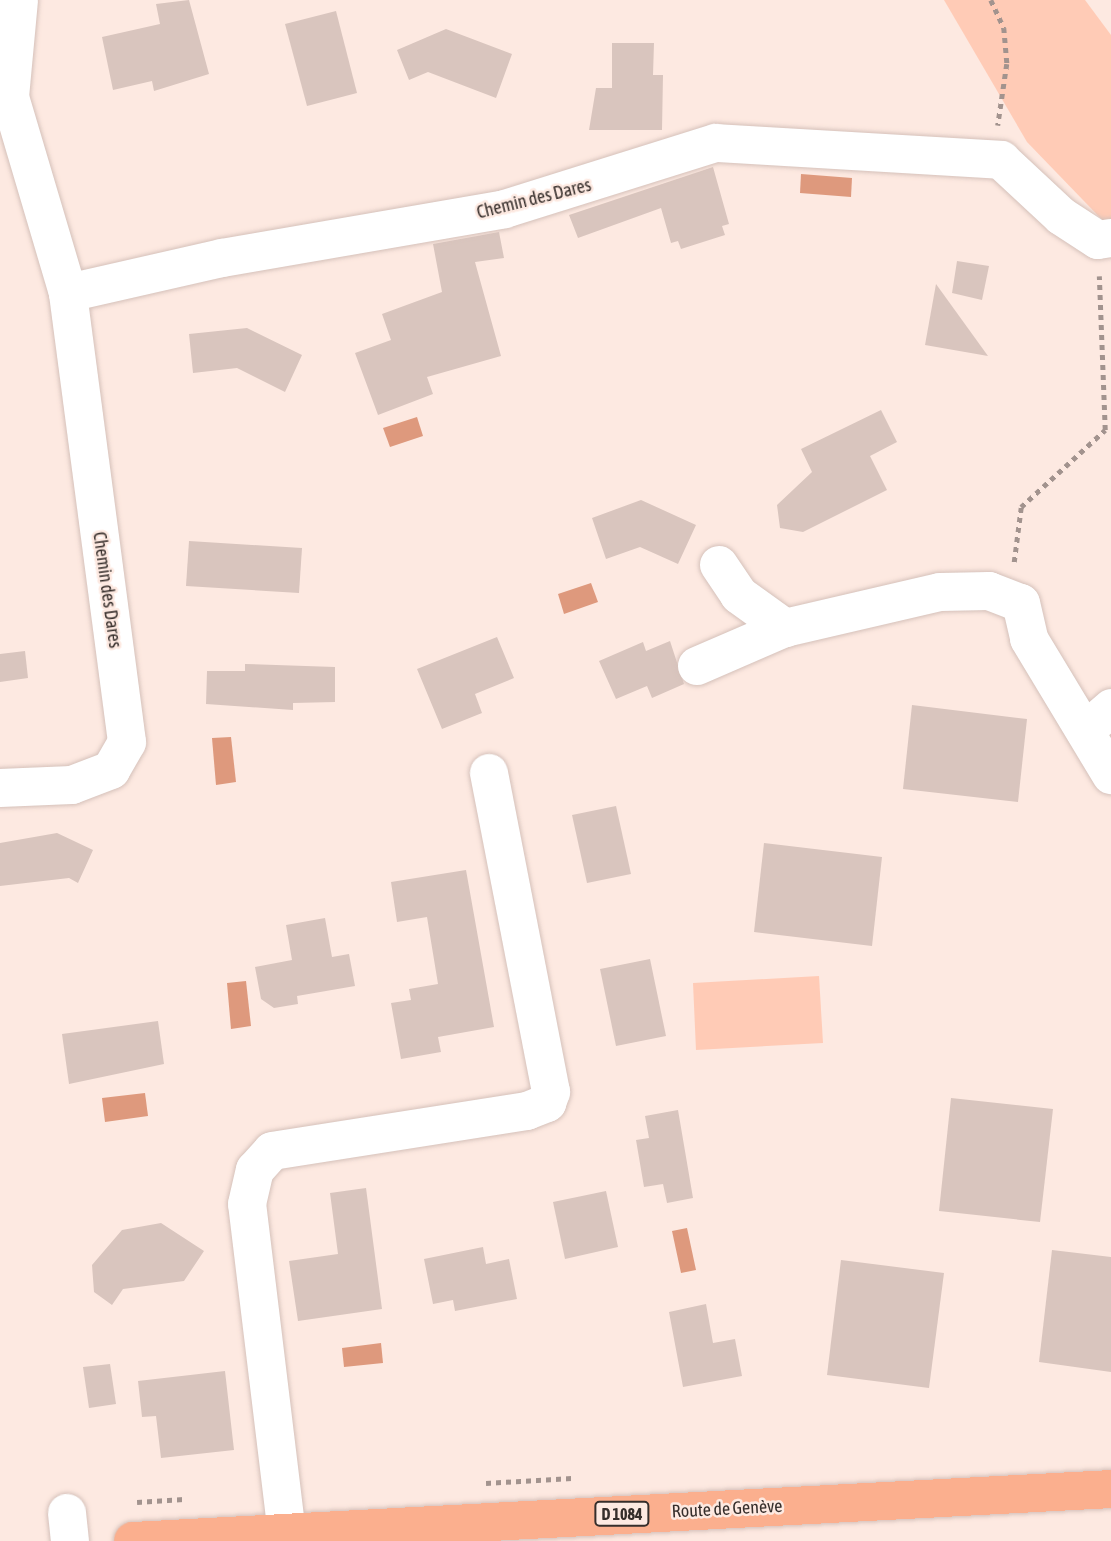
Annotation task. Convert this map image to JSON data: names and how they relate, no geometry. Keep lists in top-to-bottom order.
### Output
{
  "streets": {
    "main road": ["Route de Genève", "D 1084"],
    "street": ["Chemin des Dares"]
  }
}
